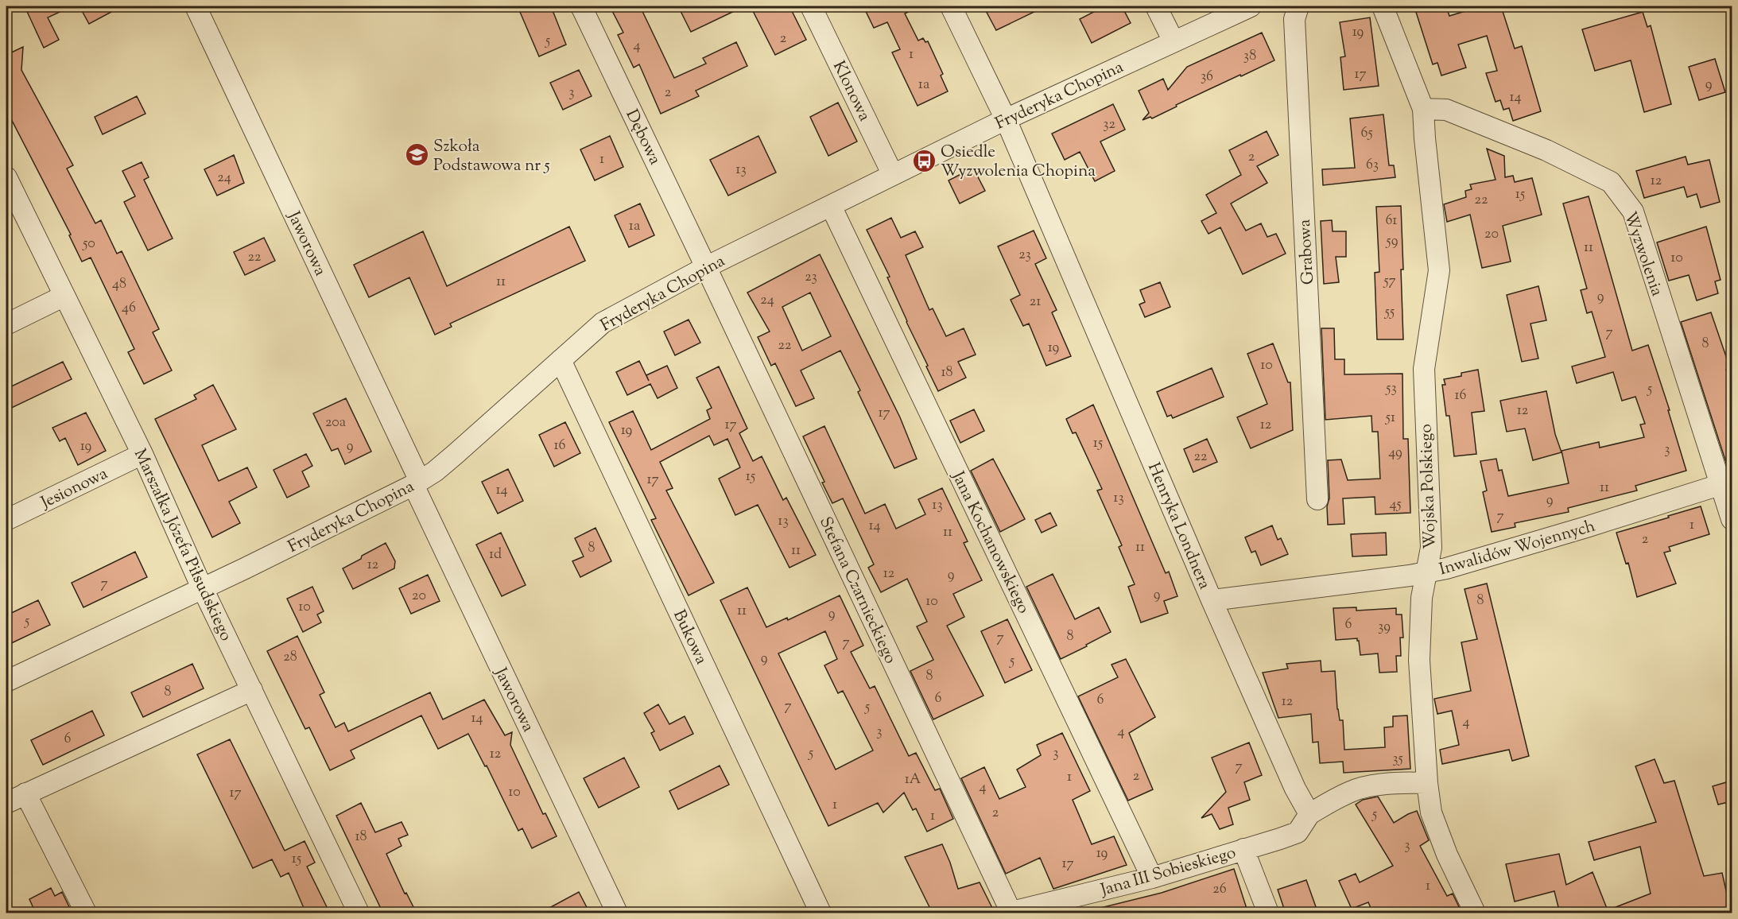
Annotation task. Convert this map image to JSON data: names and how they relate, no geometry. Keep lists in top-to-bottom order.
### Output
{
  "streets": {
    "street": [
      "Klonowa",
      "Fryderyka Chopina",
      "Dębowa",
      "Jaworowa",
      "Grabowa",
      "Wyzwolenia",
      "Wojska Polskiego",
      "Jesionowa",
      "Henryka Londnera",
      "Jana Kochanowskiego",
      "Marszałka Józefa Piłsudskiego",
      "Inwalidów Wojennych",
      "Stefana Czarnieckiego",
      "Bukowa",
      "Jana III Sobieskiego"
    ]
  },
  "crossings": [
    ["Klonowa", "Fryderyka Chopina"],
    ["Fryderyka Chopina", "Dębowa"],
    ["Fryderyka Chopina", "Jaworowa"],
    ["Fryderyka Chopina", "Henryka Londnera"],
    ["Fryderyka Chopina", "Jana Kochanowskiego"],
    ["Fryderyka Chopina", "Marszałka Józefa Piłsudskiego"],
    ["Fryderyka Chopina", "Stefana Czarnieckiego"],
    ["Fryderyka Chopina", "Bukowa"],
    ["Dębowa", "Stefana Czarnieckiego"],
    ["Wyzwolenia", "Wojska Polskiego"],
    ["Wyzwolenia", "Inwalidów Wojennych"],
    ["Wojska Polskiego", "Inwalidów Wojennych"],
    ["Jesionowa", "Marszałka Józefa Piłsudskiego"],
    ["Henryka Londnera", "Inwalidów Wojennych"],
    ["Henryka Londnera", "Jana III Sobieskiego"],
    ["Jana Kochanowskiego", "Jana III Sobieskiego"],
    ["Stefana Czarnieckiego", "Jana III Sobieskiego"]
  ],
  "places": {
    "school or university": ["Szkoła Podstawowa nr 5"],
    "bus stop": ["Osiedle Wyzwolenia Chopina"]
  },
  "house_numbers": [
    "19",
    "2",
    "5",
    "4",
    "1",
    "38",
    "17",
    "36",
    "1a",
    "9",
    "3",
    "2",
    "14",
    "32",
    "65",
    "2",
    "1",
    "63",
    "13",
    "24",
    "12",
    "15",
    "22",
    "61",
    "1a",
    "20",
    "59",
    "50",
    "11",
    "23",
    "22",
    "10",
    "23",
    "57",
    "11",
    "48",
    "9",
    "24",
    "21",
    "46",
    "55",
    "7",
    "8",
    "22",
    "19",
    "10",
    "18",
    "53",
    "5",
    "16",
    "12",
    "17",
    "51",
    "20a",
    "17",
    "12",
    "19",
    "15",
    "16",
    "19",
    "9",
    "3",
    "49",
    "22",
    "15",
    "17",
    "11",
    "14",
    "13",
    "9",
    "45",
    "13",
    "7",
    "13",
    "1",
    "14",
    "11",
    "2",
    "11",
    "8",
    "11",
    "1d",
    "12",
    "12",
    "9",
    "7",
    "9",
    "20",
    "8",
    "10",
    "10",
    "11",
    "9",
    "5",
    "6",
    "39",
    "8",
    "7",
    "7",
    "28",
    "9",
    "5",
    "8",
    "8",
    "6",
    "6",
    "12",
    "7",
    "5",
    "14",
    "4",
    "3",
    "4",
    "6",
    "5",
    "3",
    "12",
    "35",
    "7",
    "2",
    "1",
    "1A",
    "4",
    "10",
    "17",
    "1",
    "2",
    "5",
    "1",
    "18",
    "3",
    "19",
    "15",
    "17",
    "1",
    "26"
  ]
}
